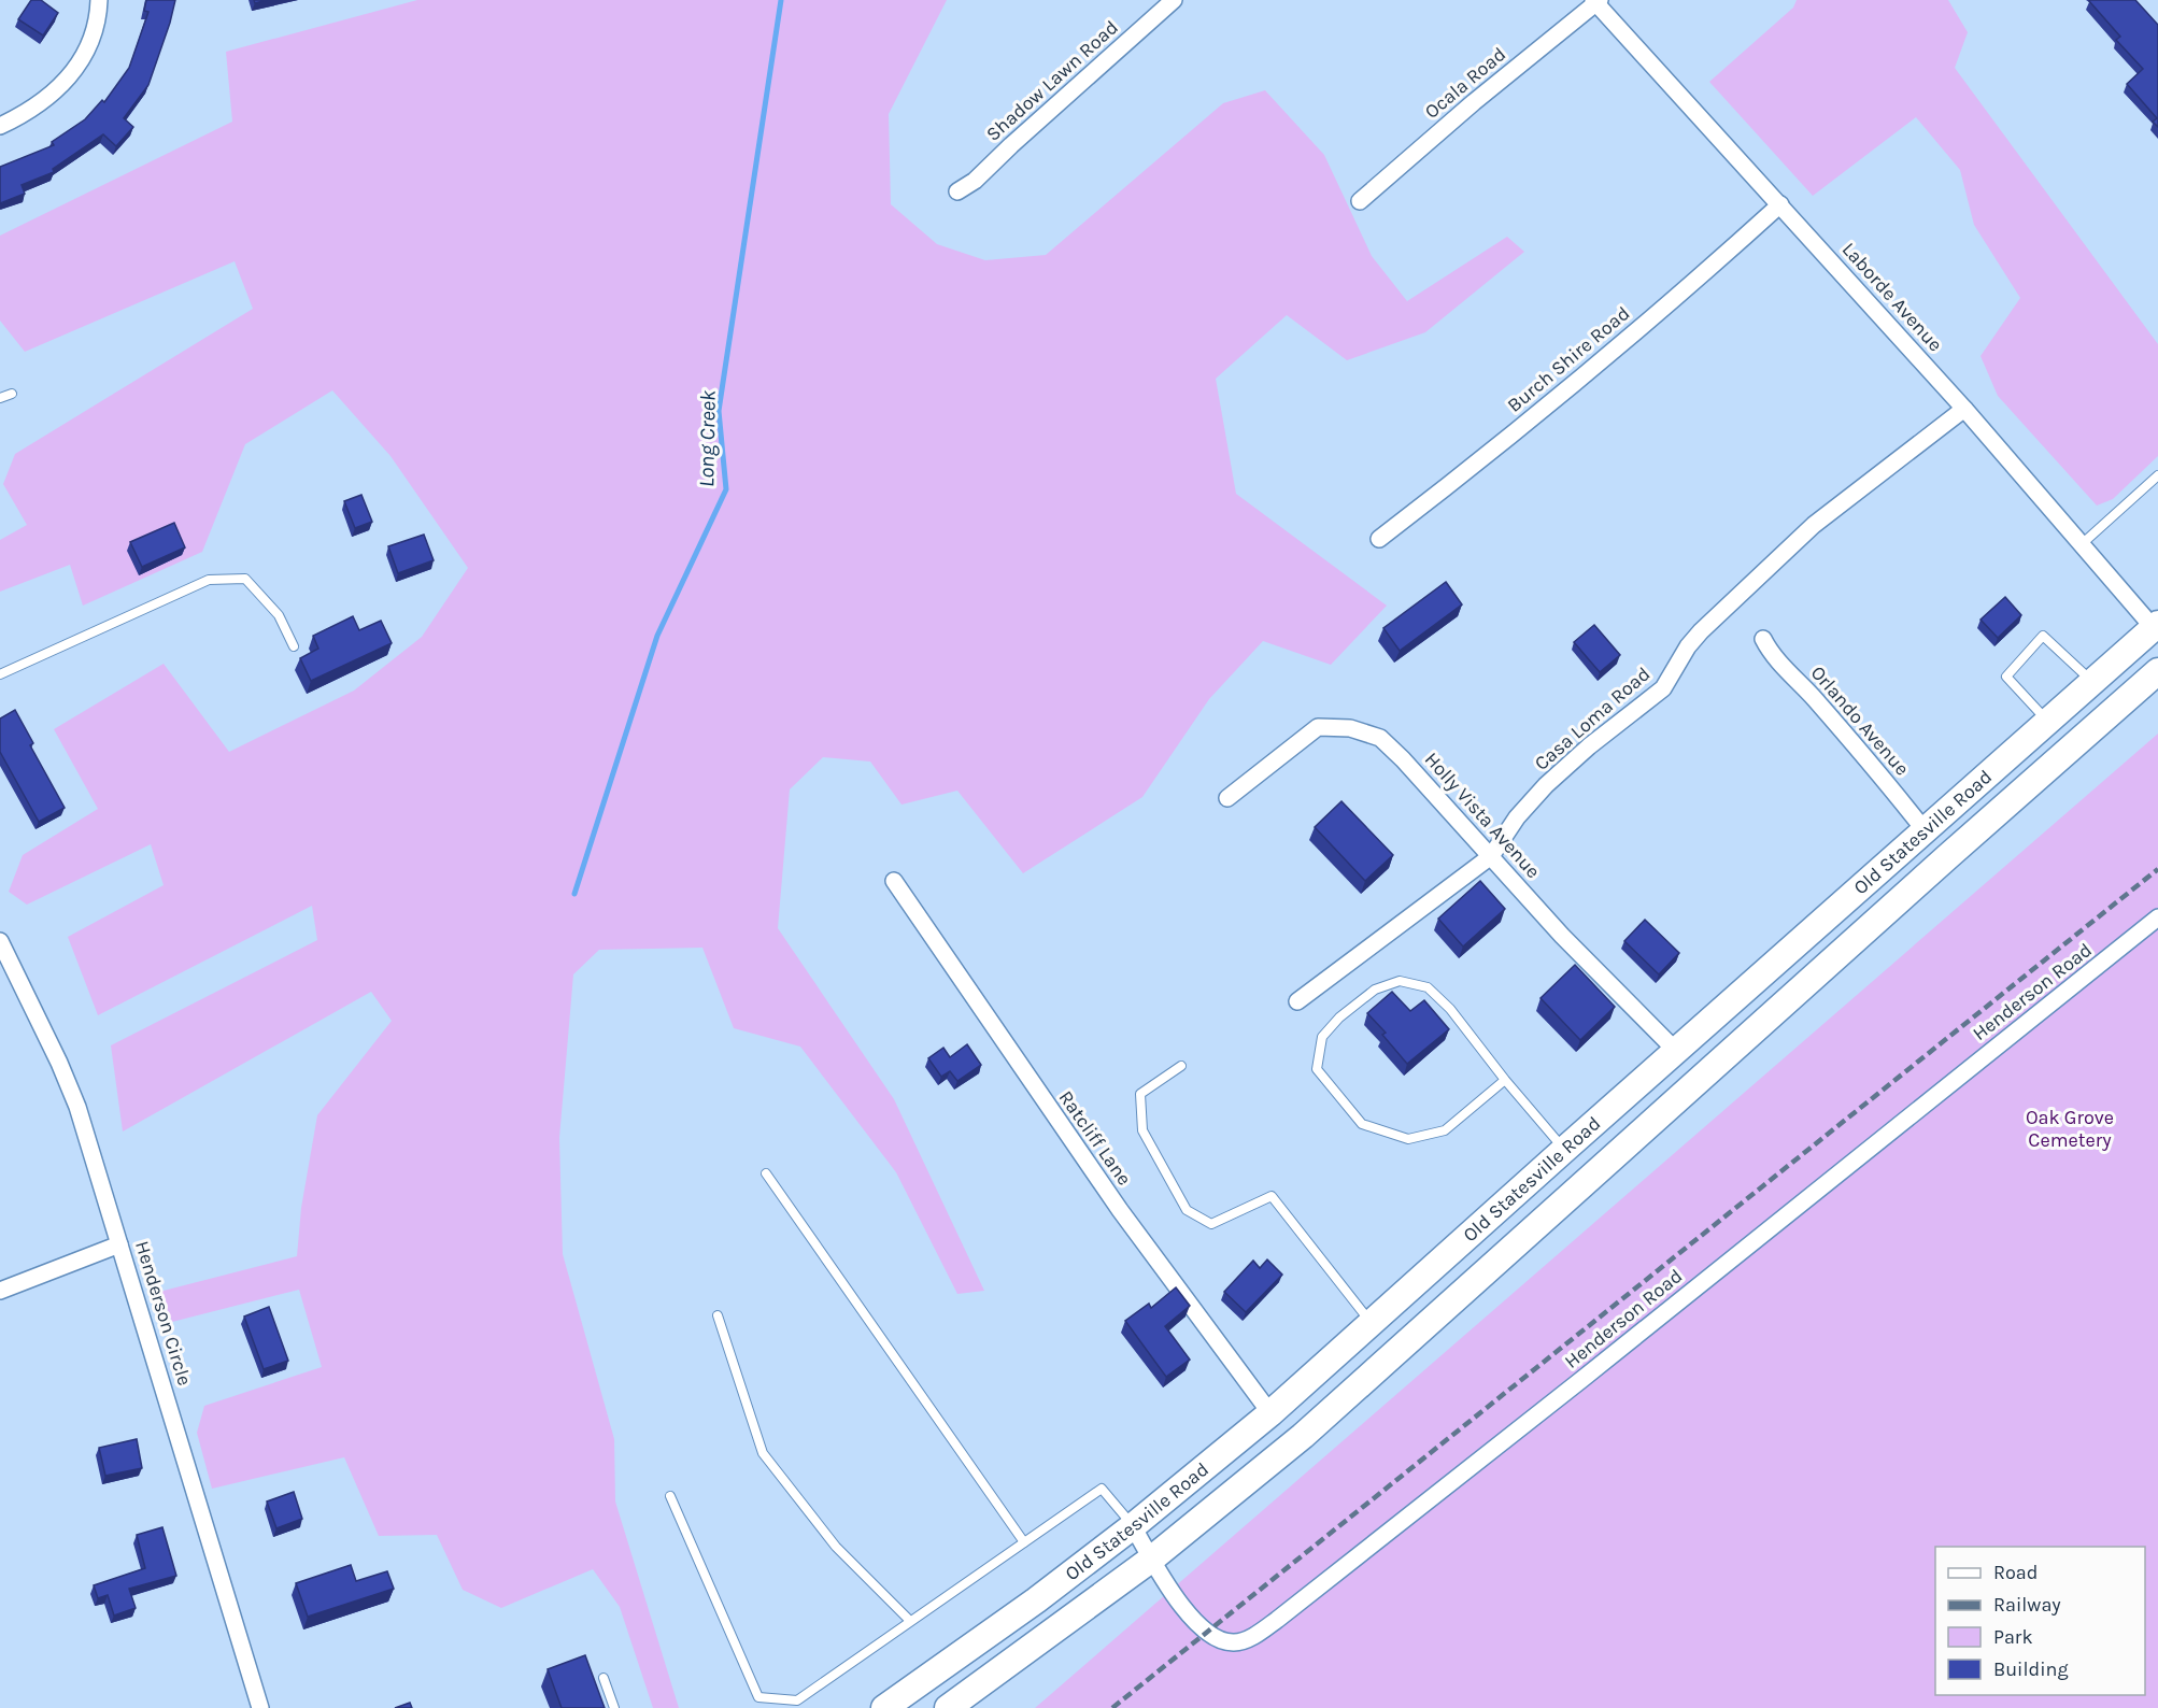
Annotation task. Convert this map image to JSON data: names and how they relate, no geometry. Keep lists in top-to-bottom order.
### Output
{
  "streets": {
    "main road": ["Old Statesville Road"],
    "street": [
      "Shadow Lawn Road",
      "Ocala Road",
      "Laborde Avenue",
      "Burch Shire Road",
      "Casa Loma Road",
      "Orlando Avenue",
      "Holly Vista Avenue",
      "Henderson Road",
      "Ratcliff Lane",
      "Henderson Circle"
    ]
  },
  "crossings": [
    ["Ocala Road", "Laborde Avenue"],
    ["Laborde Avenue", "Burch Shire Road"],
    ["Laborde Avenue", "Casa Loma Road"],
    ["Laborde Avenue", "Old Statesville Road"],
    ["Casa Loma Road", "Holly Vista Avenue"],
    ["Orlando Avenue", "Old Statesville Road"],
    ["Holly Vista Avenue", "Old Statesville Road"],
    ["Old Statesville Road", "Henderson Road"],
    ["Old Statesville Road", "Ratcliff Lane"]
  ],
  "water": ["Long Creek"],
  "parks": ["Oak Grove Cemetery"],
  "legend": [
    "Road",
    "Railway",
    "Park",
    "Building"
  ]
}
